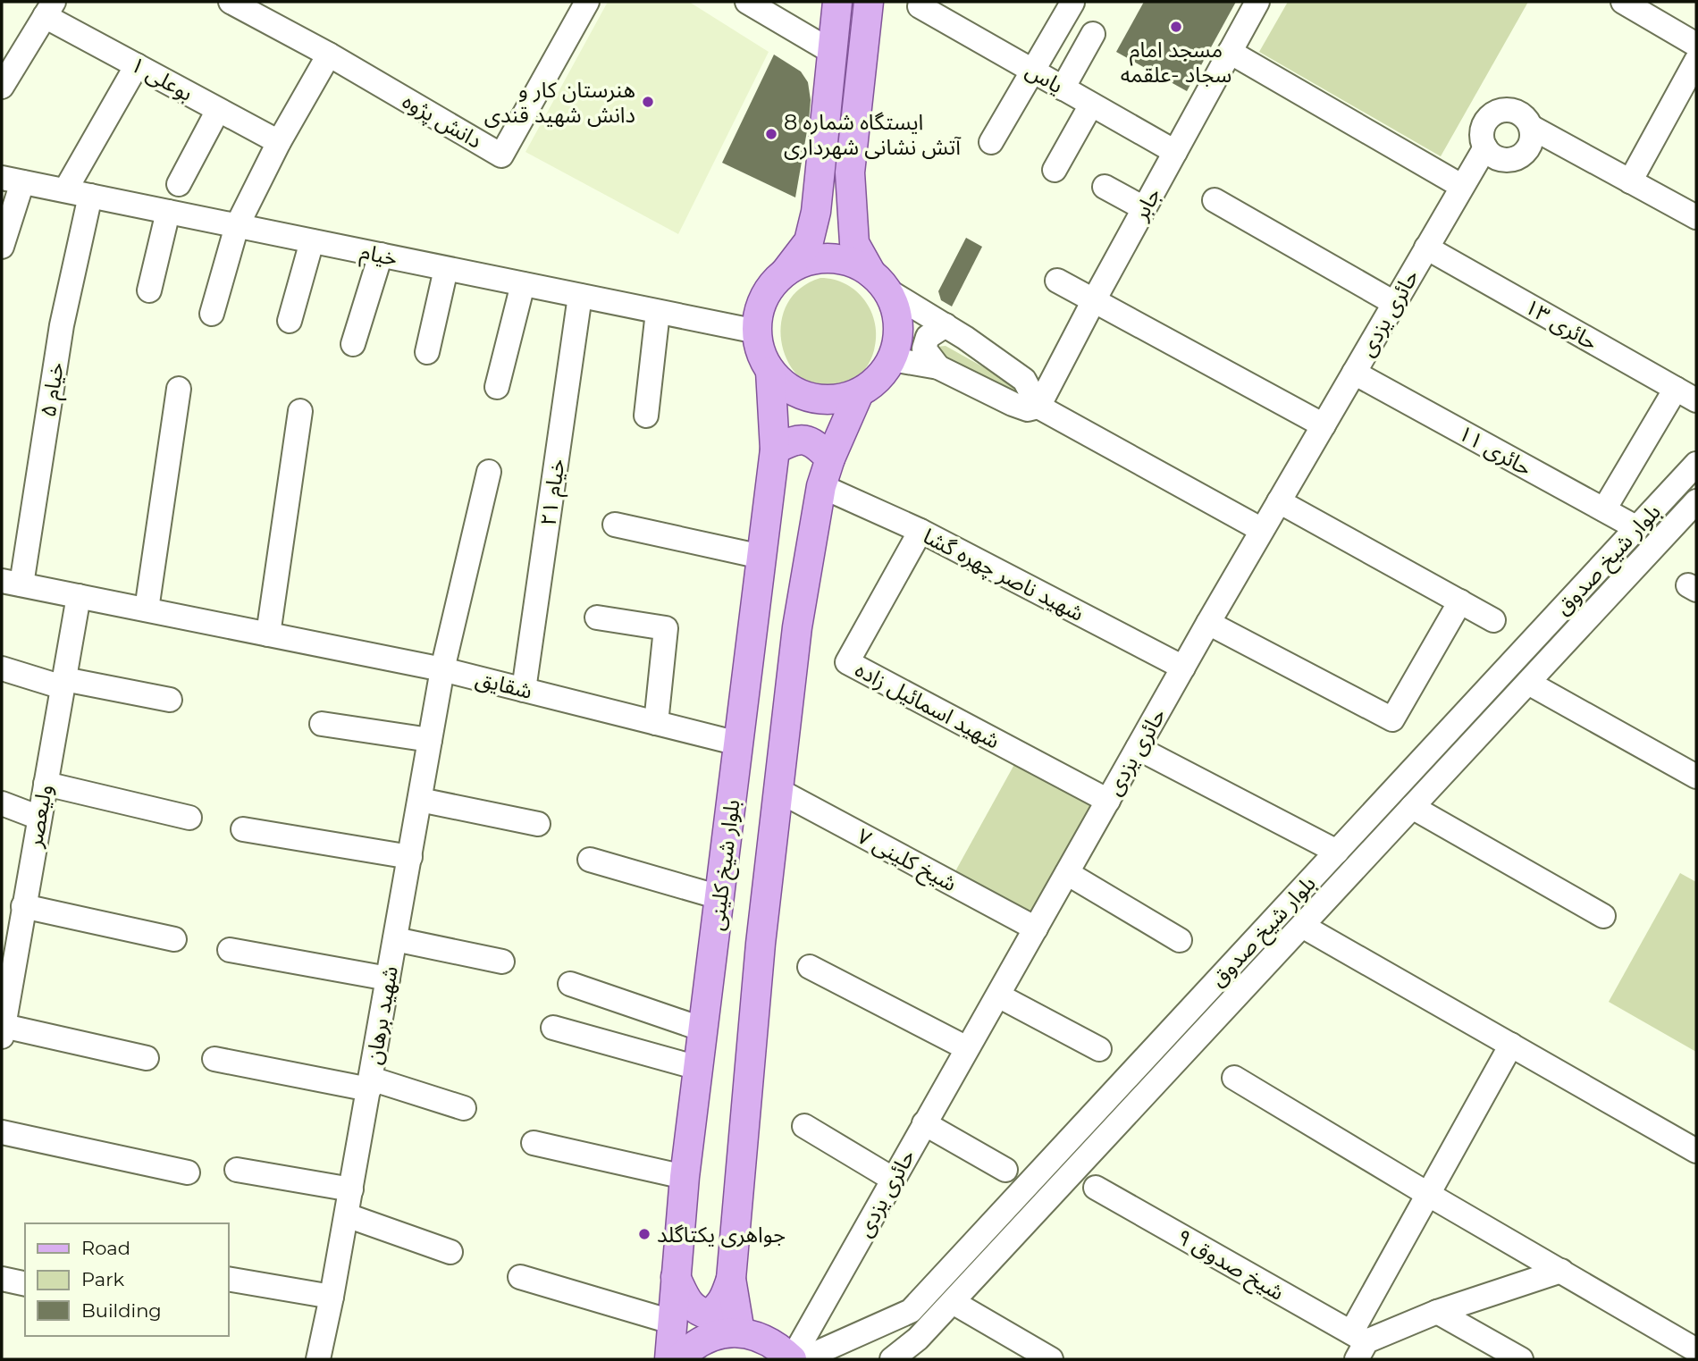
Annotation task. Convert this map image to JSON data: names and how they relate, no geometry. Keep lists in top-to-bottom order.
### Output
{
  "streets": {
    "main road": ["بلوار شیخ کلینی"],
    "street": [
      "یاس",
      "۱ بوعلی",
      "دانش پژوه",
      "جابر",
      "خیام",
      "حائری یزدی",
      "حائری ۱۳",
      "خیام ۵",
      "حائری ۱۱",
      "خیام ۲۱",
      "بلوار شیخ صدوق",
      "شهید ناصر چهره گشا",
      "شقایق",
      "شهید اسمائیل زاده",
      "ولیعصر",
      "شیخ کلینی ۷",
      "شهید برهان",
      "شیخ صدوق ۹"
    ]
  },
  "crossings": [
    ["یاس", "جابر"],
    ["خیام", "خیام ۵"],
    ["خیام", "خیام ۲۱"],
    ["خیام", "بلوار شیخ کلینی"],
    ["حائری یزدی", "حائری ۱۳"],
    ["حائری یزدی", "حائری ۱۱"],
    ["حائری یزدی", "شهید ناصر چهره گشا"],
    ["حائری یزدی", "شهید اسمائیل زاده"],
    ["حائری یزدی", "شیخ کلینی ۷"],
    ["خیام ۵", "شقایق"],
    ["حائری ۱۱", "بلوار شیخ صدوق"],
    ["خیام ۲۱", "شقایق"],
    ["شهید ناصر چهره گشا", "شهید اسمائیل زاده"],
    ["شهید ناصر چهره گشا", "بلوار شیخ کلینی"],
    ["شقایق", "ولیعصر"],
    ["شقایق", "بلوار شیخ کلینی"],
    ["شقایق", "شهید برهان"],
    ["شیخ کلینی ۷", "بلوار شیخ کلینی"]
  ],
  "places": [
    "مسجد امام سجاد -علقمه",
    "هنرستان کار و دانش شهید قندی",
    "ایستگاه شماره 8 آتش نشانی شهرداری",
    "جواهری یکتاگلد"
  ],
  "legend": ["Road", "Park", "Building"]
}
